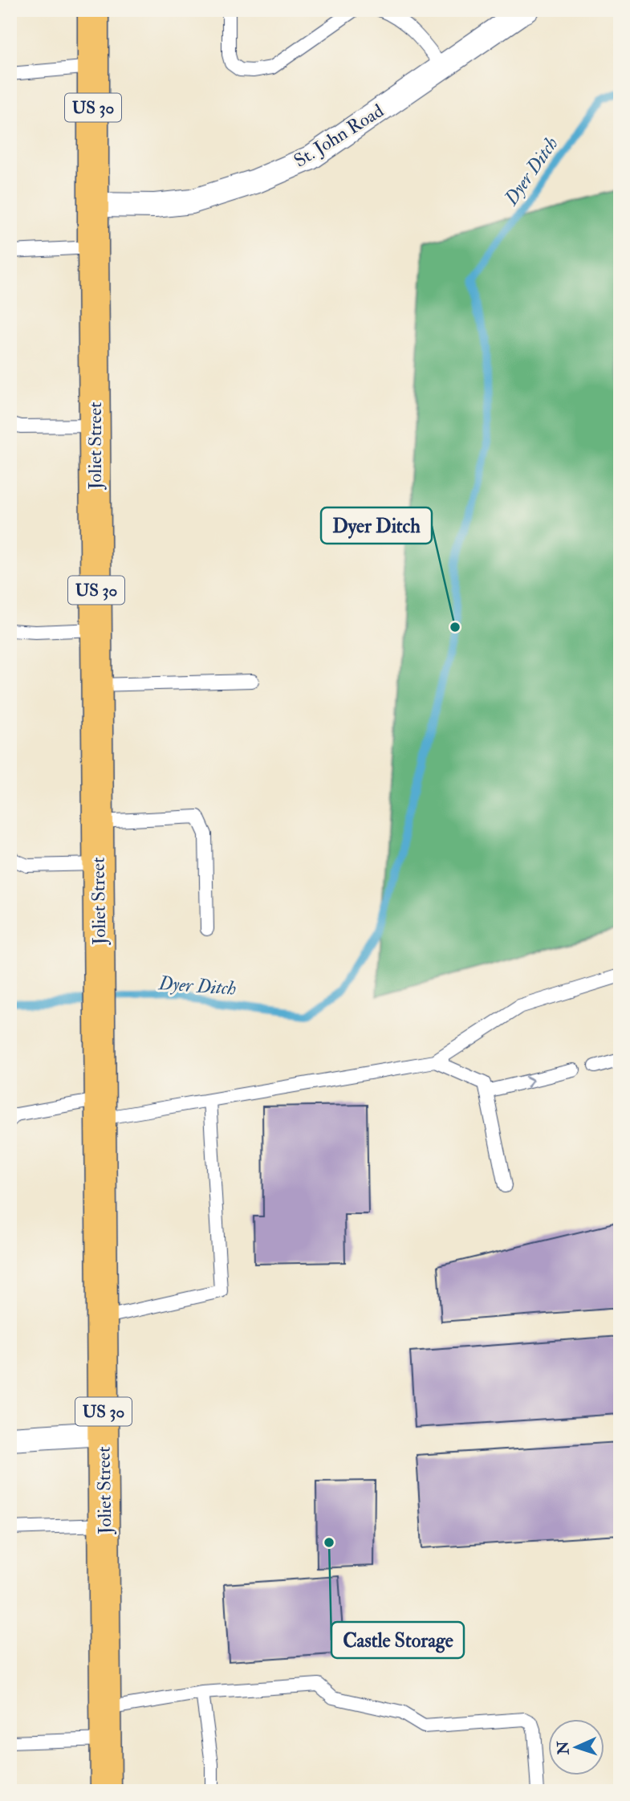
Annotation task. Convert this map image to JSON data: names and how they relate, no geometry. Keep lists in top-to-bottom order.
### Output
{
  "streets": {
    "main road": ["US 30", "Joliet Street"],
    "street": ["St. John Road"]
  },
  "crossings": [
    ["St. John Road", "Joliet Street"]
  ],
  "water": ["Dyer Ditch"],
  "places": ["Dyer Ditch", "Castle Storage"],
  "north": "left"
}
